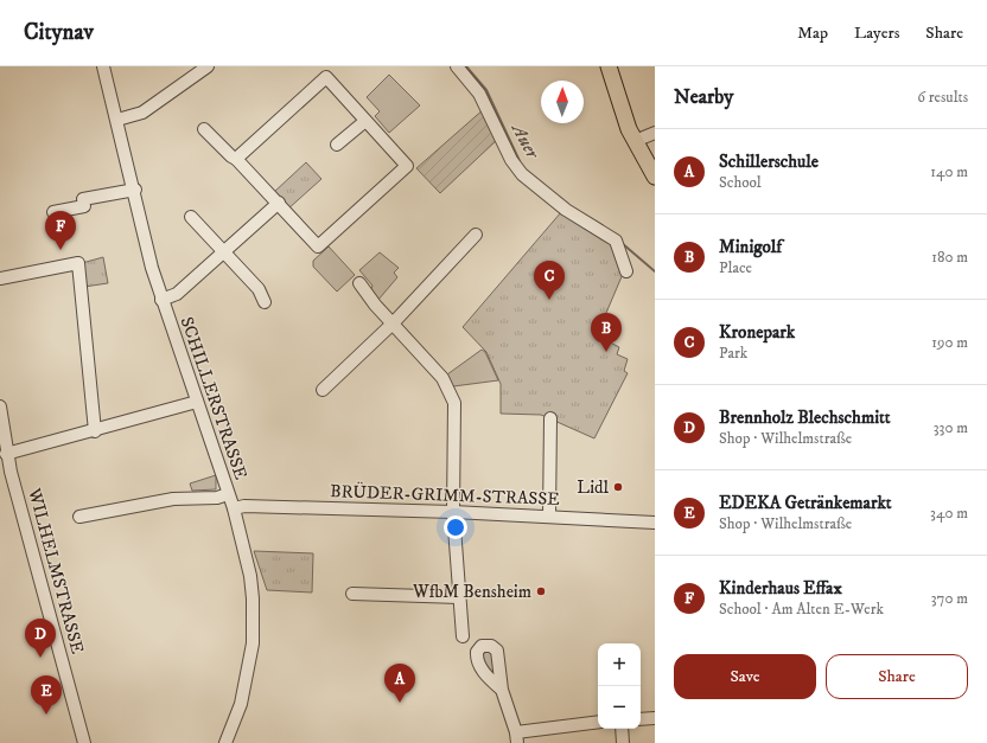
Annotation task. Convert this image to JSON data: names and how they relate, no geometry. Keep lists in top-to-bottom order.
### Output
{
  "streets": {
    "street": ["SCHILLERSTRASSE", "BRÜDER-GRIMM-STRASSE", "WILHELMSTRASSE"]
  },
  "crossings": [
    ["SCHILLERSTRASSE", "BRÜDER-GRIMM-STRASSE"]
  ],
  "water": ["Auer"],
  "places": ["Lidl", "WfbM Bensheim"],
  "north": "top",
  "page": {
    "header": "Citynav",
    "nav": ["Map", "Layers", "Share"],
    "heading": ["Nearby", "6 results"],
    "list": [
      {
        "mark": "A",
        "name": "Schillerschule",
        "note": "School",
        "value": "140 m"
      },
      {
        "mark": "B",
        "name": "Minigolf",
        "note": "Place",
        "value": "180 m"
      },
      {
        "mark": "C",
        "name": "Kronepark",
        "note": "Park",
        "value": "190 m"
      },
      {
        "mark": "D",
        "name": "Brennholz Blechschmitt",
        "note": "Shop · Wilhelmstraße",
        "value": "330 m"
      },
      {
        "mark": "E",
        "name": "EDEKA Getränkemarkt",
        "note": "Shop · Wilhelmstraße",
        "value": "340 m"
      },
      {
        "mark": "F",
        "name": "Kinderhaus Effax",
        "note": "School · Am Alten E-Werk",
        "value": "370 m"
      }
    ],
    "pins": [
      "F",
      "C",
      "B",
      "D",
      "A",
      "E"
    ],
    "buttons": ["Save", "Share"],
    "map_buttons": ["+", "−"]
  }
}
